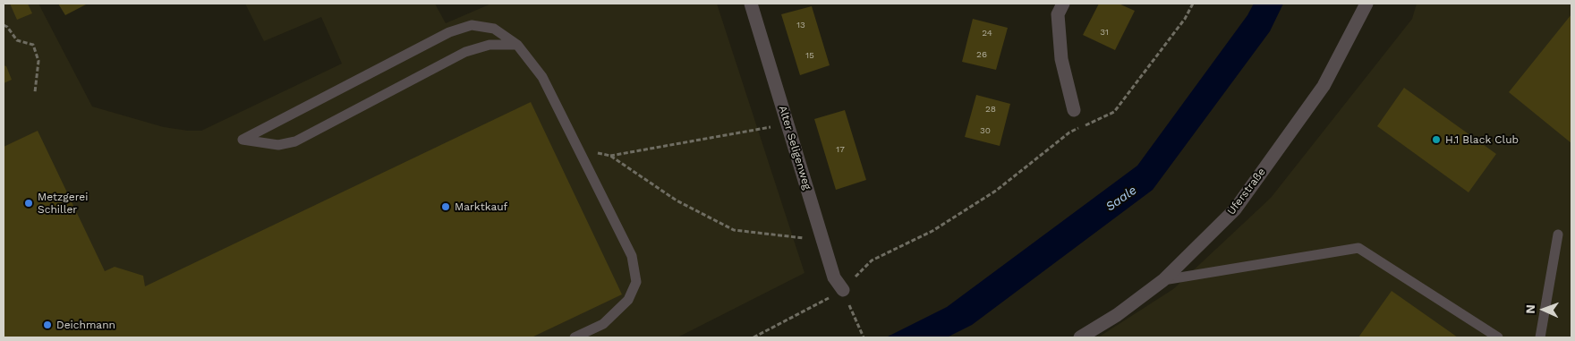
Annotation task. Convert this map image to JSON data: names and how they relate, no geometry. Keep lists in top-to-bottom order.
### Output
{
  "streets": {
    "street": ["Alter Seligenweg", "Uferstraße"]
  },
  "water": ["Saale"],
  "places": [
    "H.1 Black Club",
    "Metzgerei Schiller",
    "Marktkauf",
    "Deichmann"
  ],
  "house_numbers": [
    "13",
    "31",
    "24",
    "26",
    "15",
    "28",
    "30",
    "17"
  ],
  "north": "left"
}
